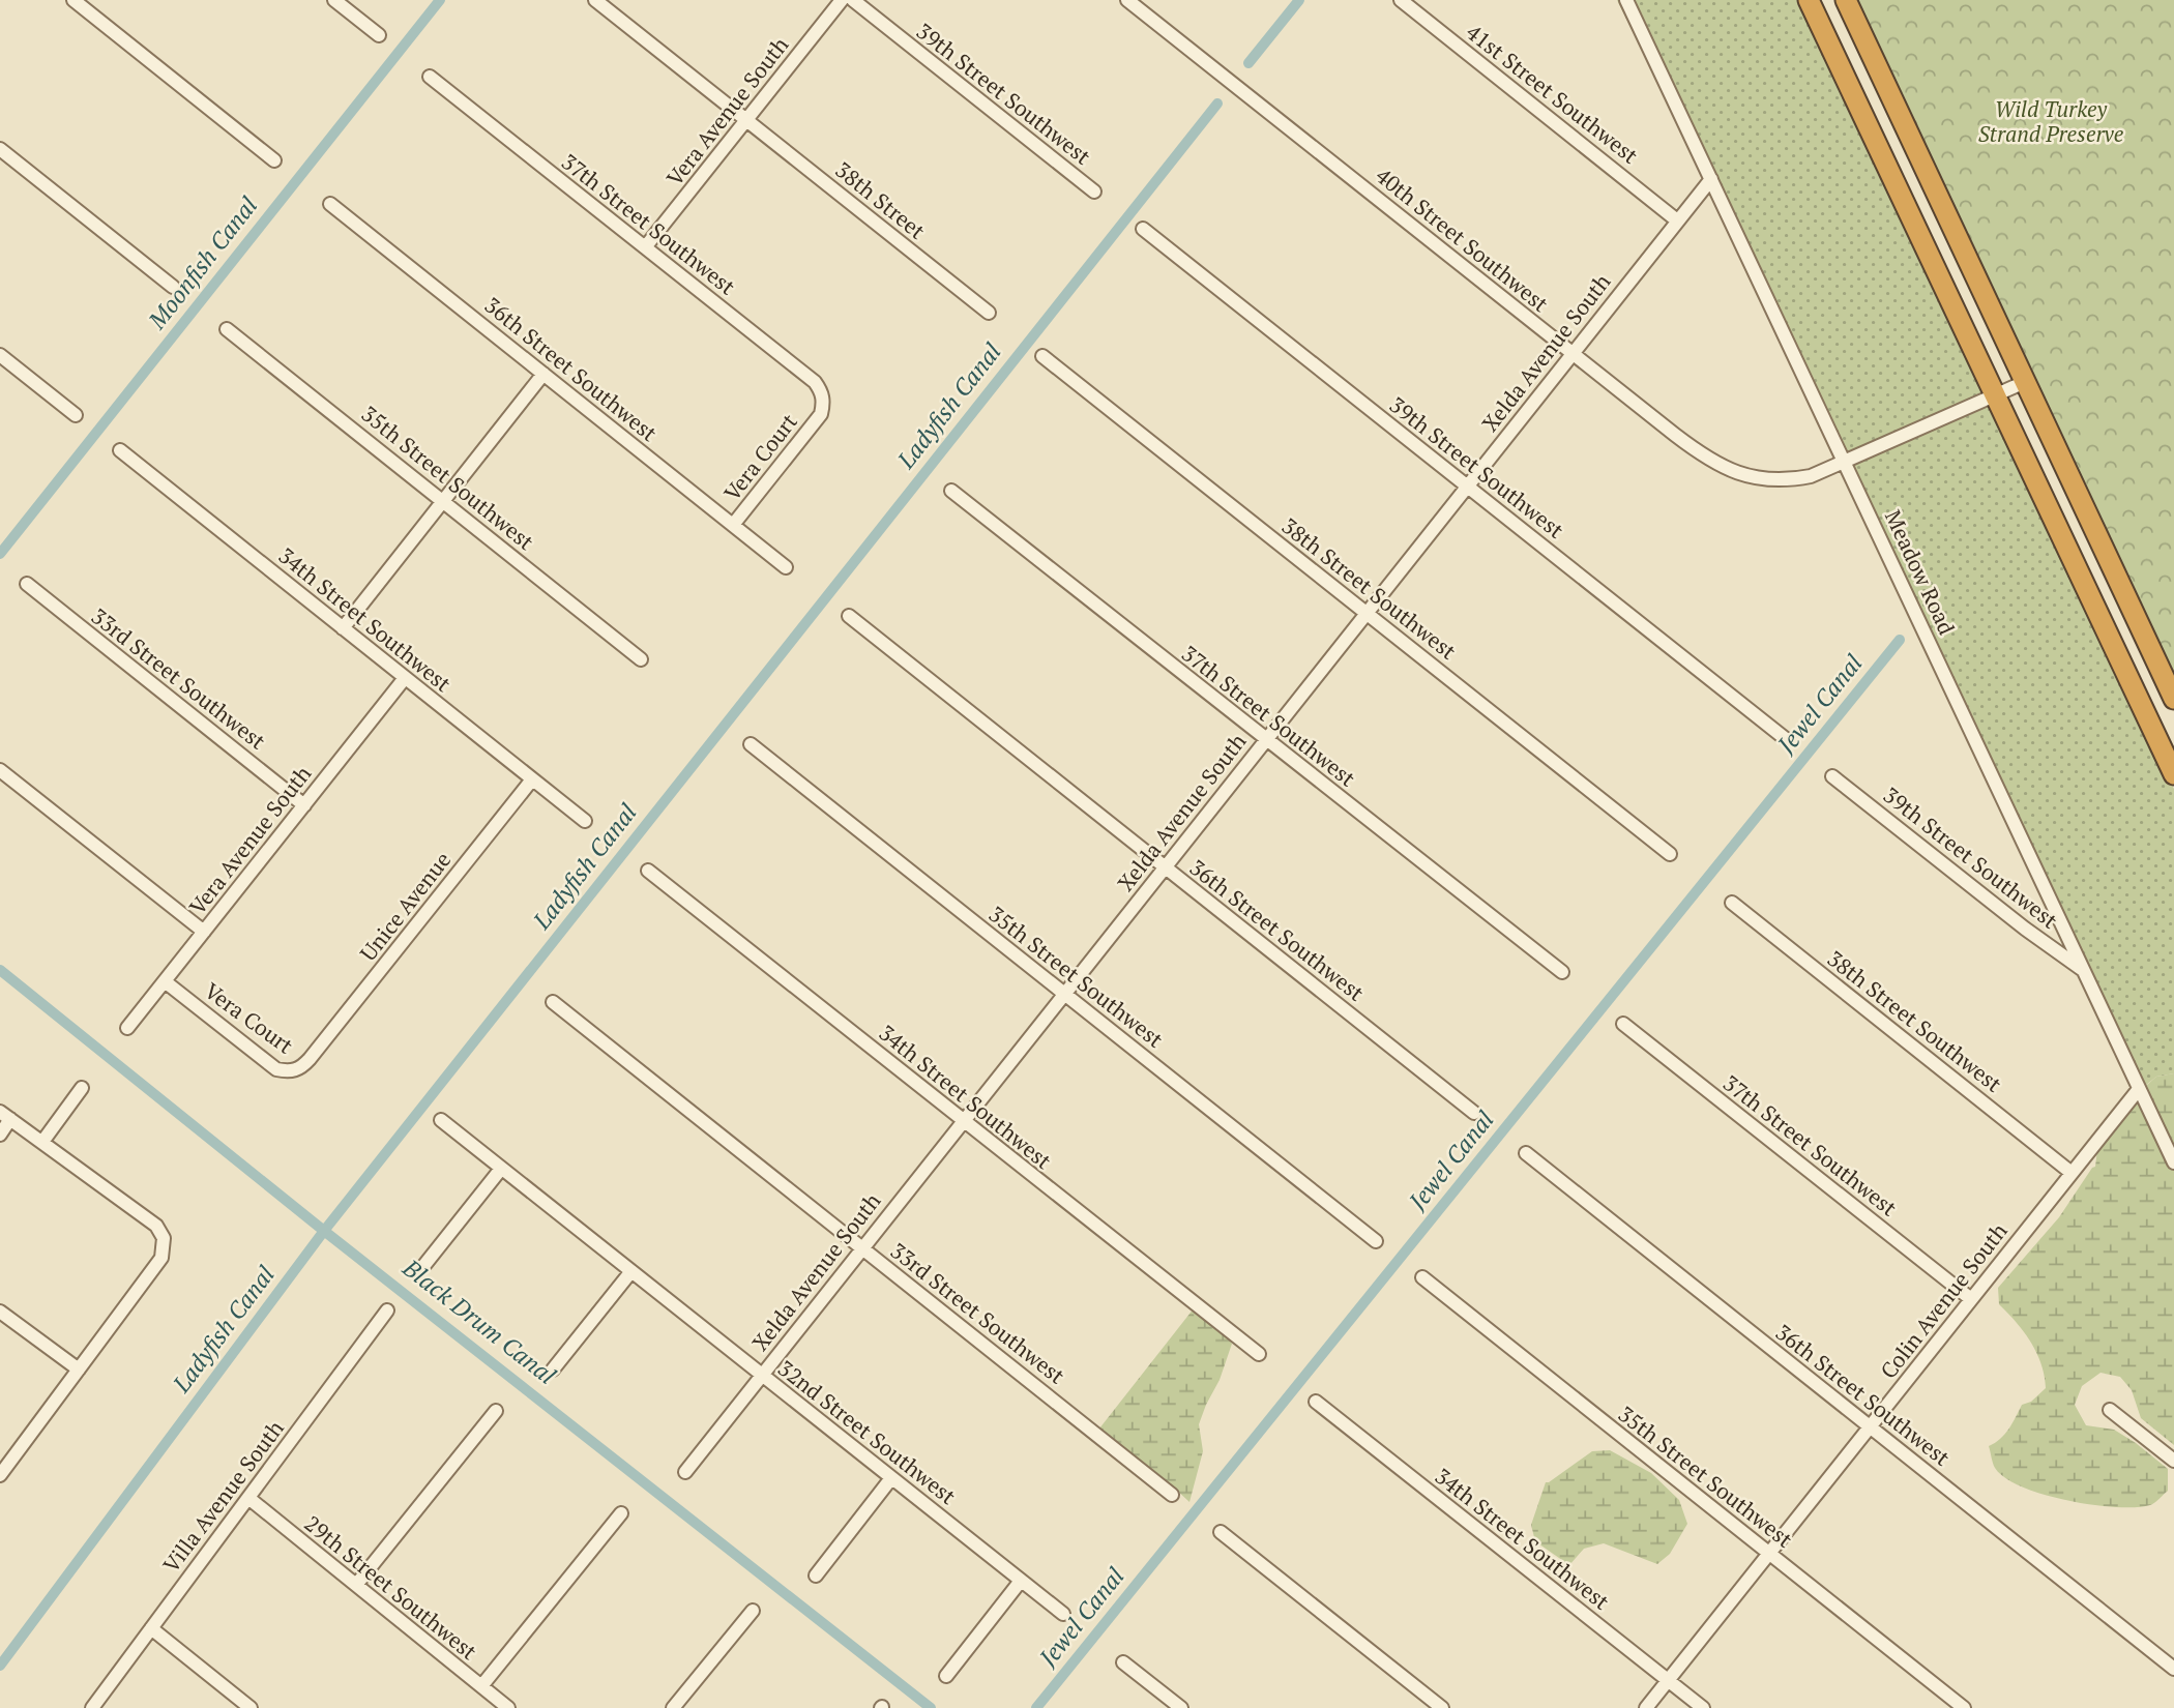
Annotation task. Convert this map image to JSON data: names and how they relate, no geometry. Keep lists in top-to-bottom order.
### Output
{
  "streets": {
    "street": [
      "39th Street Southwest",
      "41st Street Southwest",
      "Vera Avenue South",
      "38th Street",
      "37th Street Southwest",
      "40th Street Southwest",
      "Xelda Avenue South",
      "36th Street Southwest",
      "Vera Court",
      "35th Street Southwest",
      "Meadow Road",
      "38th Street Southwest",
      "34th Street Southwest",
      "33rd Street Southwest",
      "Unice Avenue",
      "Colin Avenue South",
      "32nd Street Southwest",
      "Villa Avenue South",
      "29th Street Southwest"
    ]
  },
  "crossings": [
    ["39th Street Southwest", "Xelda Avenue South"],
    ["39th Street Southwest", "Meadow Road"],
    ["41st Street Southwest", "Xelda Avenue South"],
    ["Vera Avenue South", "38th Street"],
    ["Vera Avenue South", "37th Street Southwest"],
    ["Vera Avenue South", "Vera Court"],
    ["Vera Avenue South", "34th Street Southwest"],
    ["Vera Avenue South", "33rd Street Southwest"],
    ["37th Street Southwest", "Xelda Avenue South"],
    ["37th Street Southwest", "Vera Court"],
    ["37th Street Southwest", "Colin Avenue South"],
    ["40th Street Southwest", "Xelda Avenue South"],
    ["40th Street Southwest", "Meadow Road"],
    ["Xelda Avenue South", "36th Street Southwest"],
    ["Xelda Avenue South", "35th Street Southwest"],
    ["Xelda Avenue South", "Meadow Road"],
    ["Xelda Avenue South", "38th Street Southwest"],
    ["Xelda Avenue South", "34th Street Southwest"],
    ["Xelda Avenue South", "33rd Street Southwest"],
    ["Xelda Avenue South", "32nd Street Southwest"],
    ["36th Street Southwest", "Vera Court"],
    ["36th Street Southwest", "Colin Avenue South"],
    ["Vera Court", "Unice Avenue"],
    ["35th Street Southwest", "Colin Avenue South"],
    ["Meadow Road", "Colin Avenue South"],
    ["38th Street Southwest", "Colin Avenue South"],
    ["34th Street Southwest", "Unice Avenue"],
    ["34th Street Southwest", "Colin Avenue South"],
    ["Villa Avenue South", "29th Street Southwest"]
  ],
  "water": [
    "Moonfish Canal",
    "Ladyfish Canal",
    "Jewel Canal",
    "Black Drum Canal"
  ],
  "parks": ["Wild Turkey Strand Preserve"]
}
